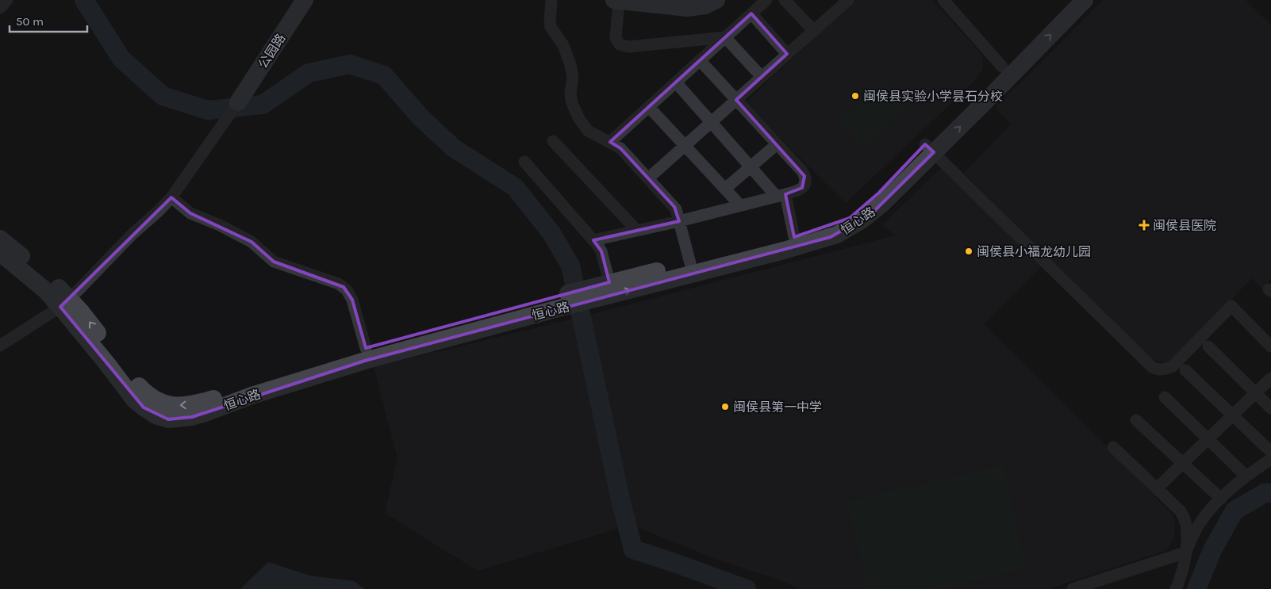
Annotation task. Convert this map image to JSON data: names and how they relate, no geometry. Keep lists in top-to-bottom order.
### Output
{
  "streets": {
    "main road": ["公园路", "恒心路"]
  },
  "places": {
    "other": ["闽侯县实验小学昙石分校", "闽侯县小福龙幼儿园", "闽侯县第一中学"],
    "health": ["闽侯县医院"]
  },
  "scale_bar": "50 m"
}
